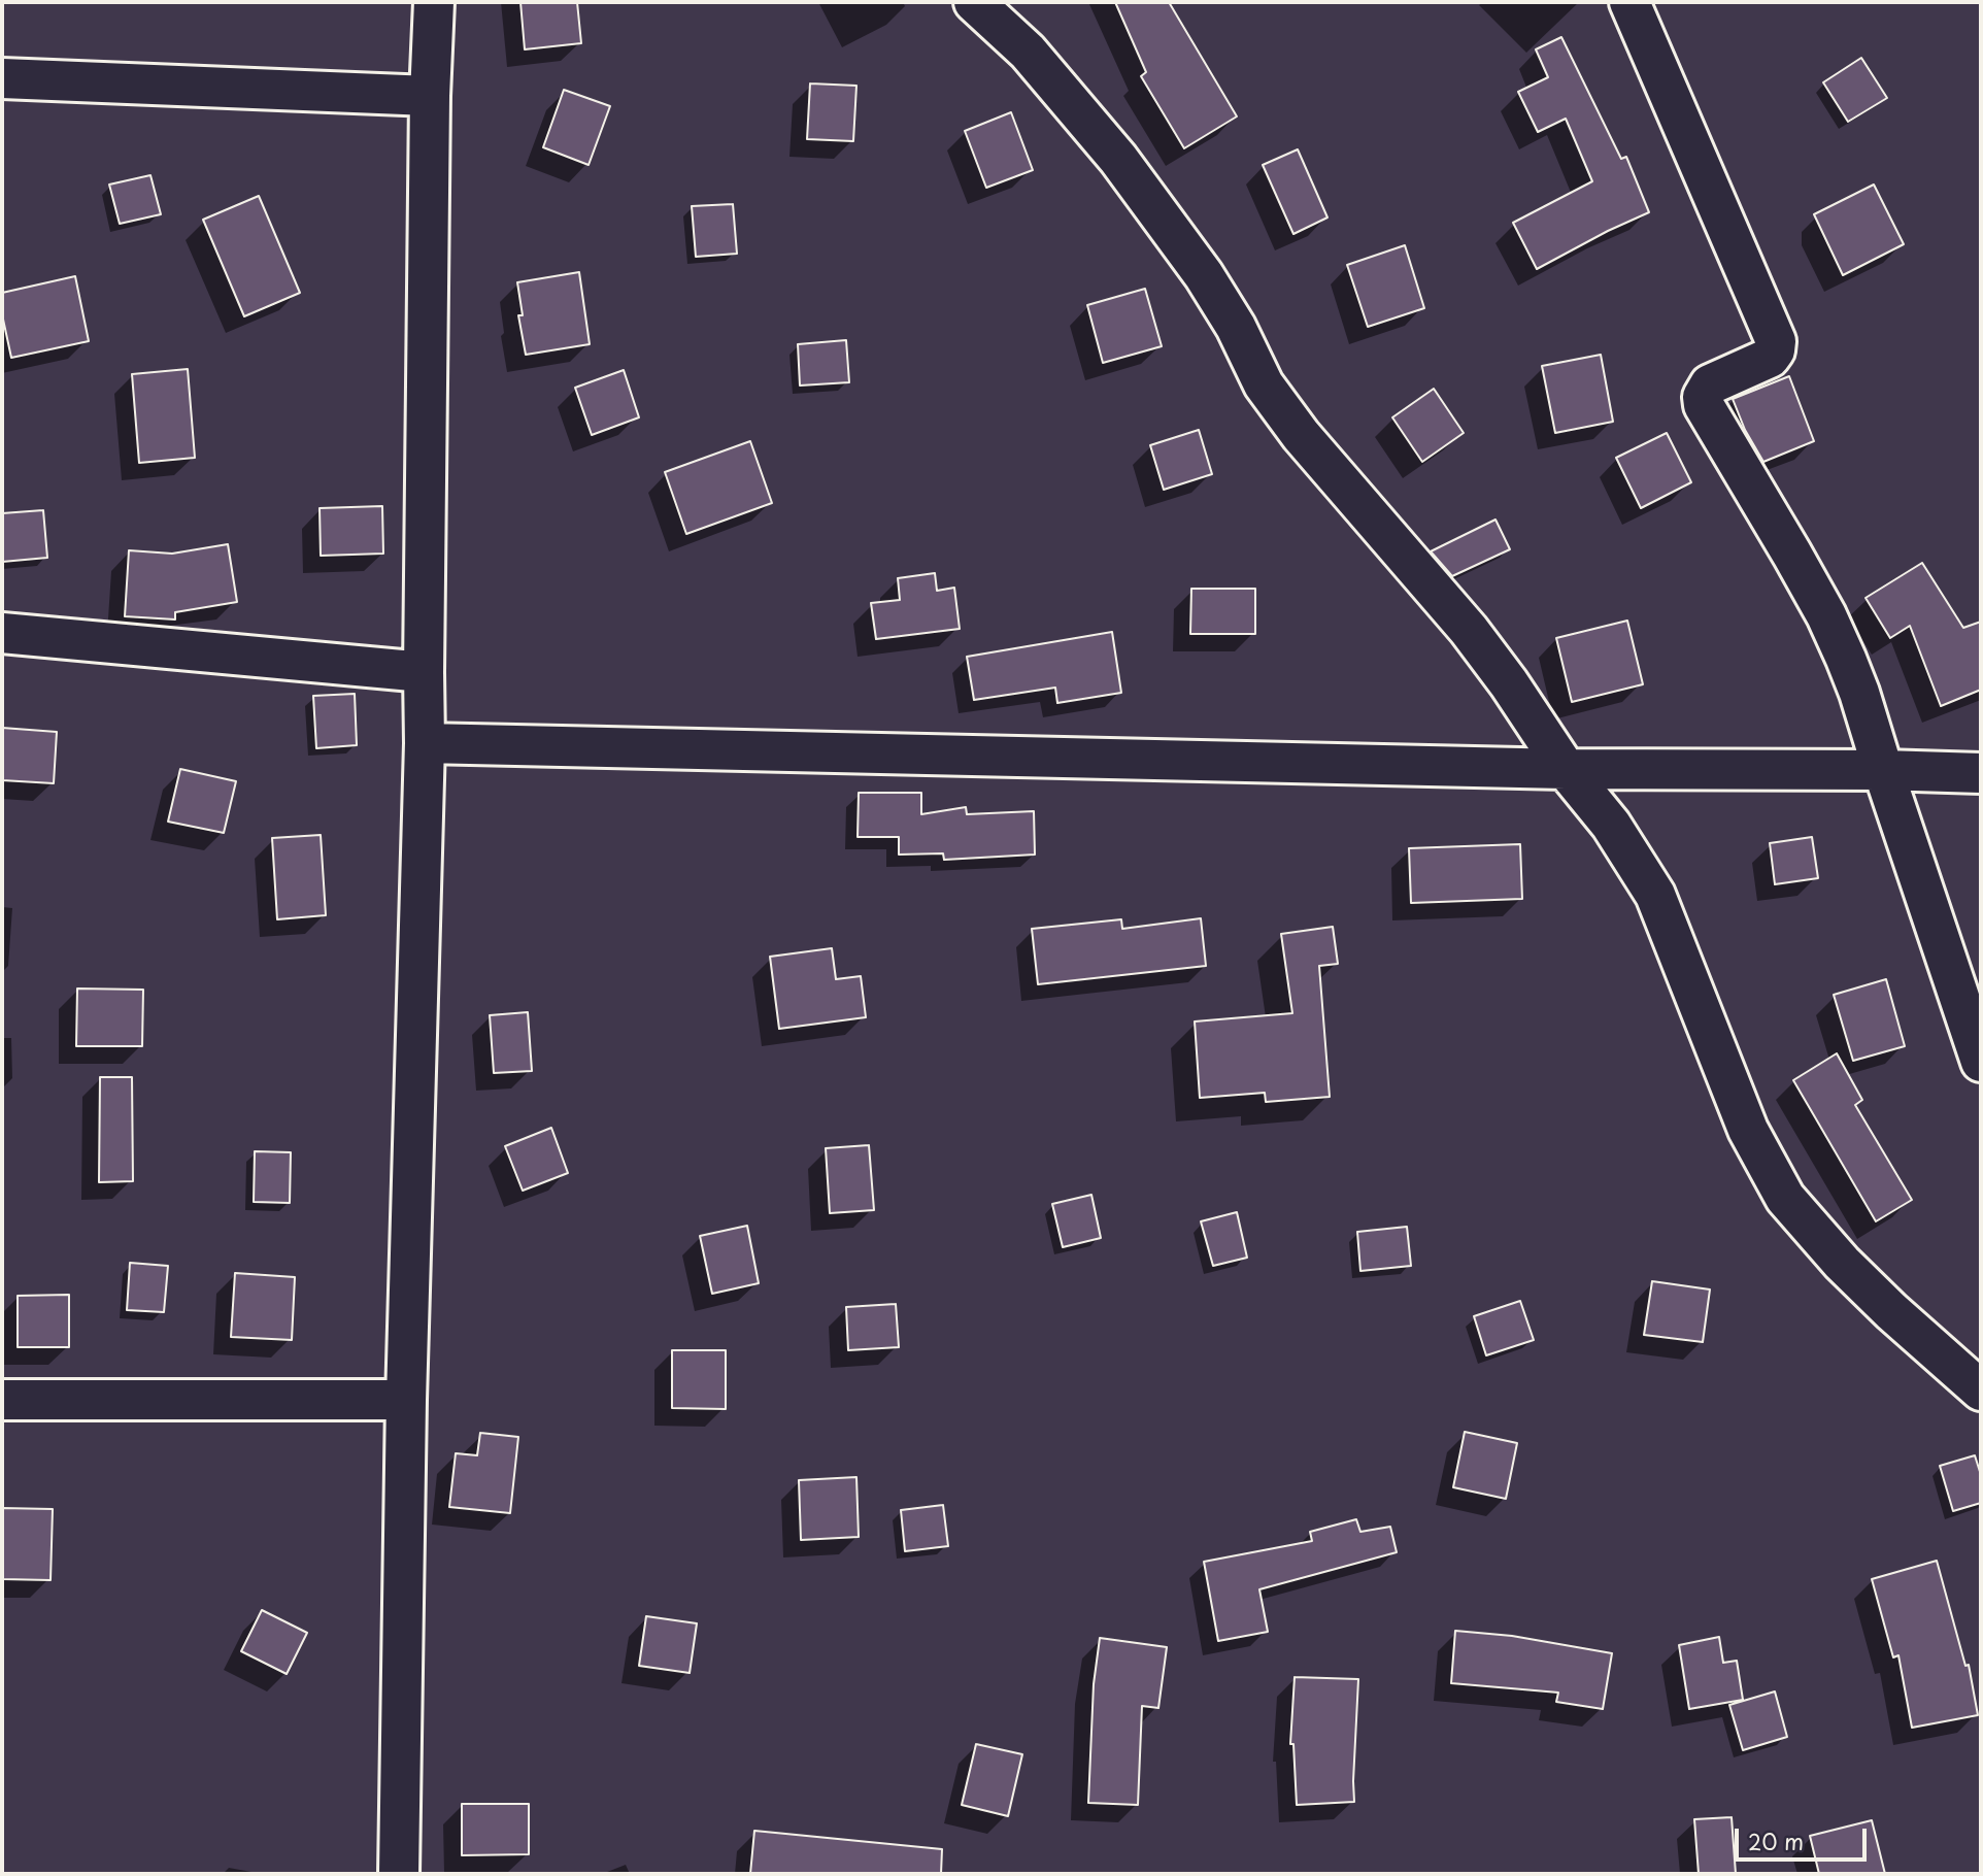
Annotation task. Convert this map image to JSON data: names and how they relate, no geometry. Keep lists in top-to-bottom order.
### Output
{
  "scale_bar": "20 m"
}
